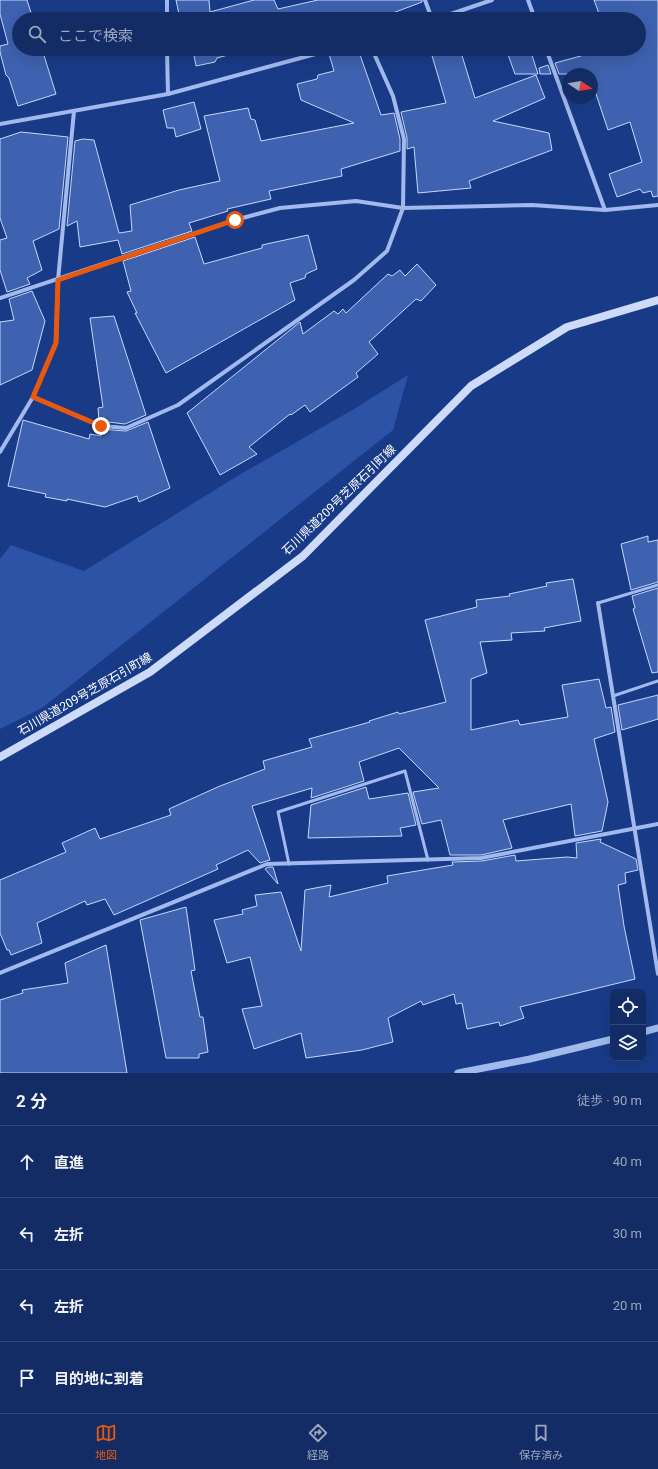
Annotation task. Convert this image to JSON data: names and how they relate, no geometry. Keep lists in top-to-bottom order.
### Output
{
  "streets": {
    "main road": ["石川県道209号芝原石引町線"]
  },
  "north": "right",
  "page": {
    "search": "ここで検索",
    "heading": ["2 分", "徒歩 · 90 m"],
    "list": [
      ["直進", "40 m"],
      ["左折", "30 m"],
      ["左折", "20 m"],
      "目的地に到着"
    ],
    "nav": ["地図", "経路", "保存済み"]
  }
}
